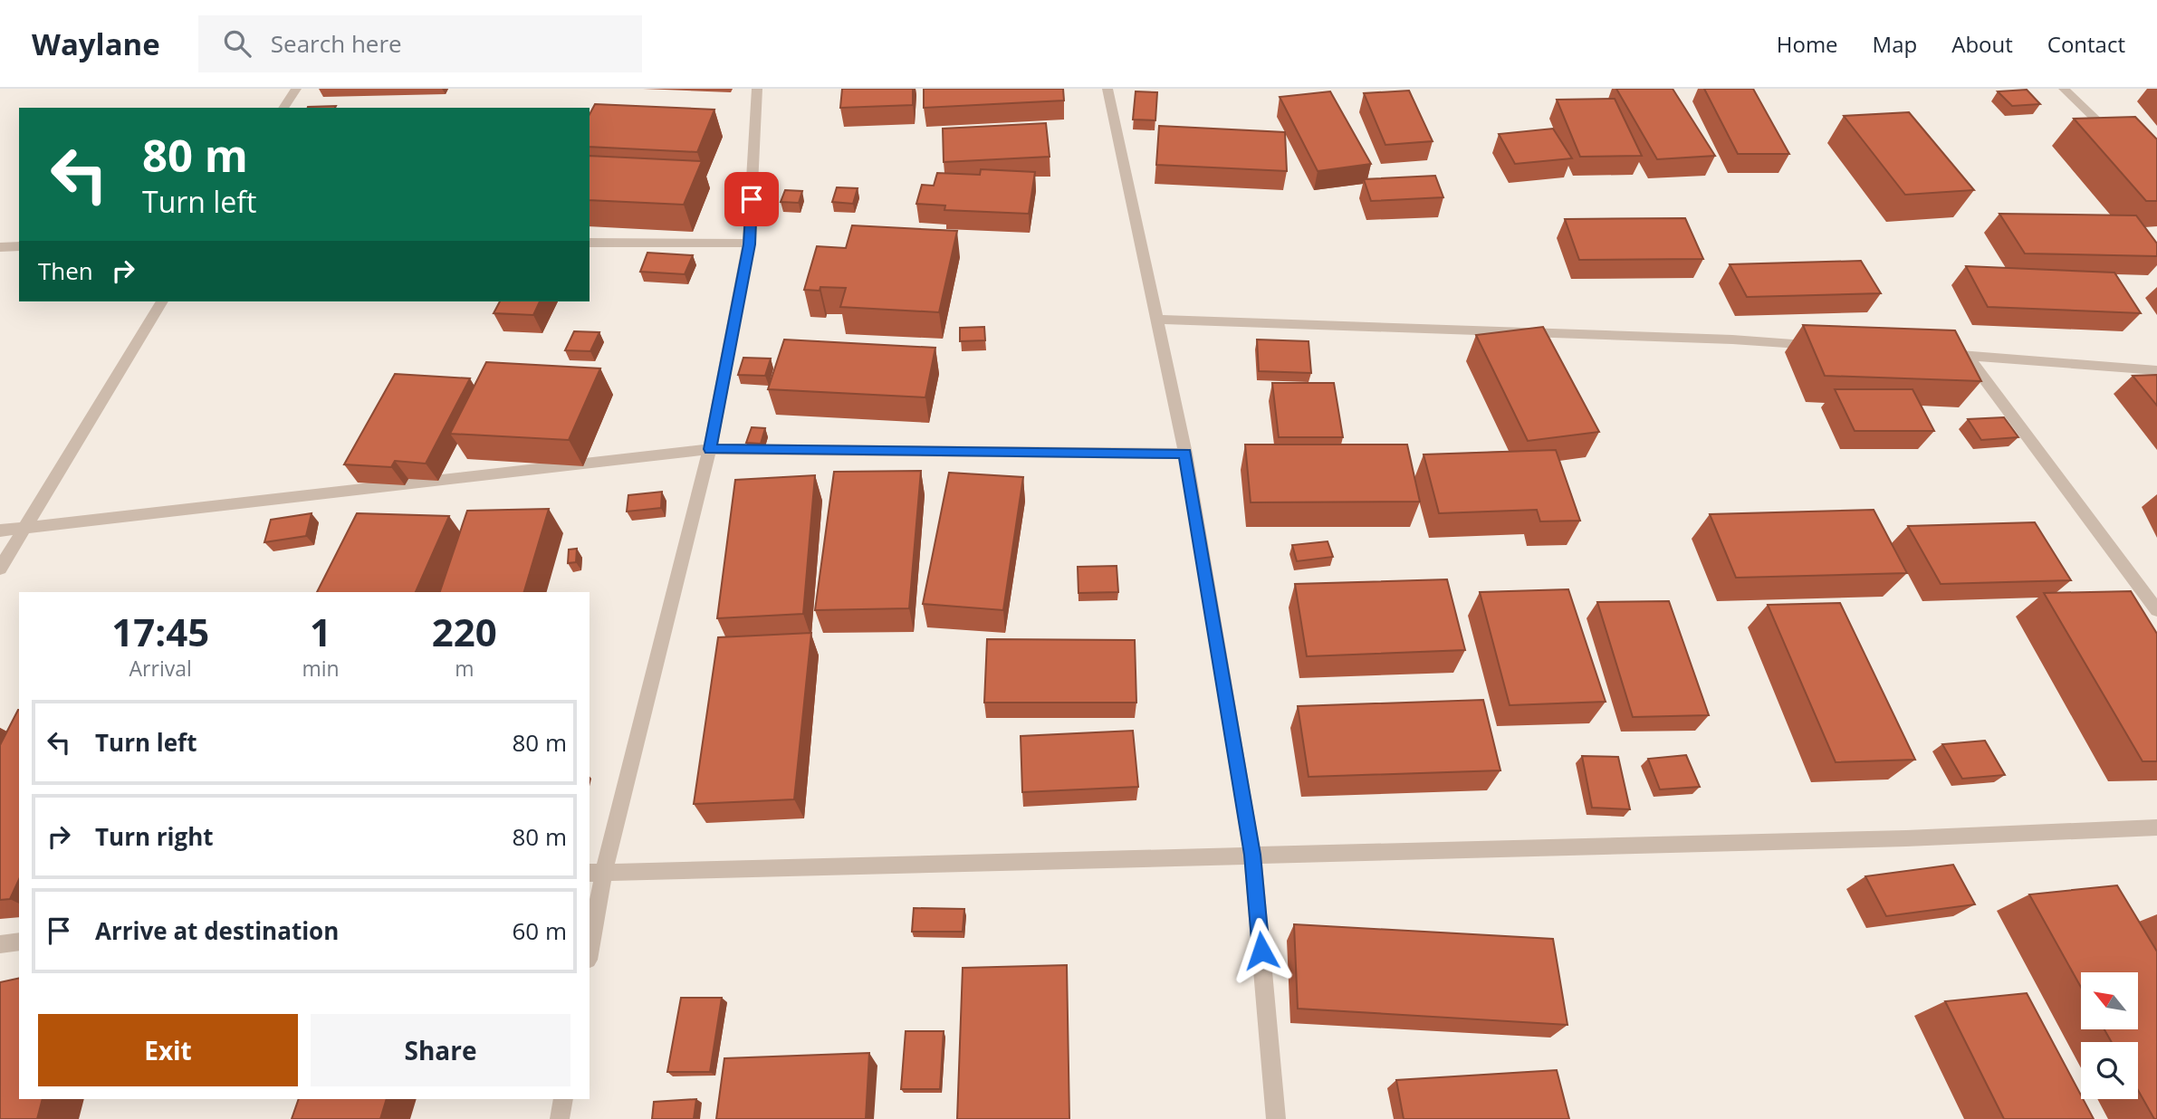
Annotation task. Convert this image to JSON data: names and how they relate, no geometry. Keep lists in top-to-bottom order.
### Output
{
  "north": "top left",
  "page": {
    "header": "Waylane",
    "search": "Search here",
    "nav": [
      "Home",
      "Map",
      "About",
      "Contact"
    ],
    "turn": ["80 m", "Turn left"],
    "then": "Then",
    "eta": [
      "17:45",
      "Arrival",
      "1",
      "min",
      "220",
      "m"
    ],
    "list": [
      {
        "name": "Turn left",
        "value": "80 m"
      },
      {
        "name": "Turn right",
        "value": "80 m"
      },
      {
        "name": "Arrive at destination",
        "value": "60 m"
      }
    ],
    "buttons": ["Exit", "Share"]
  }
}
